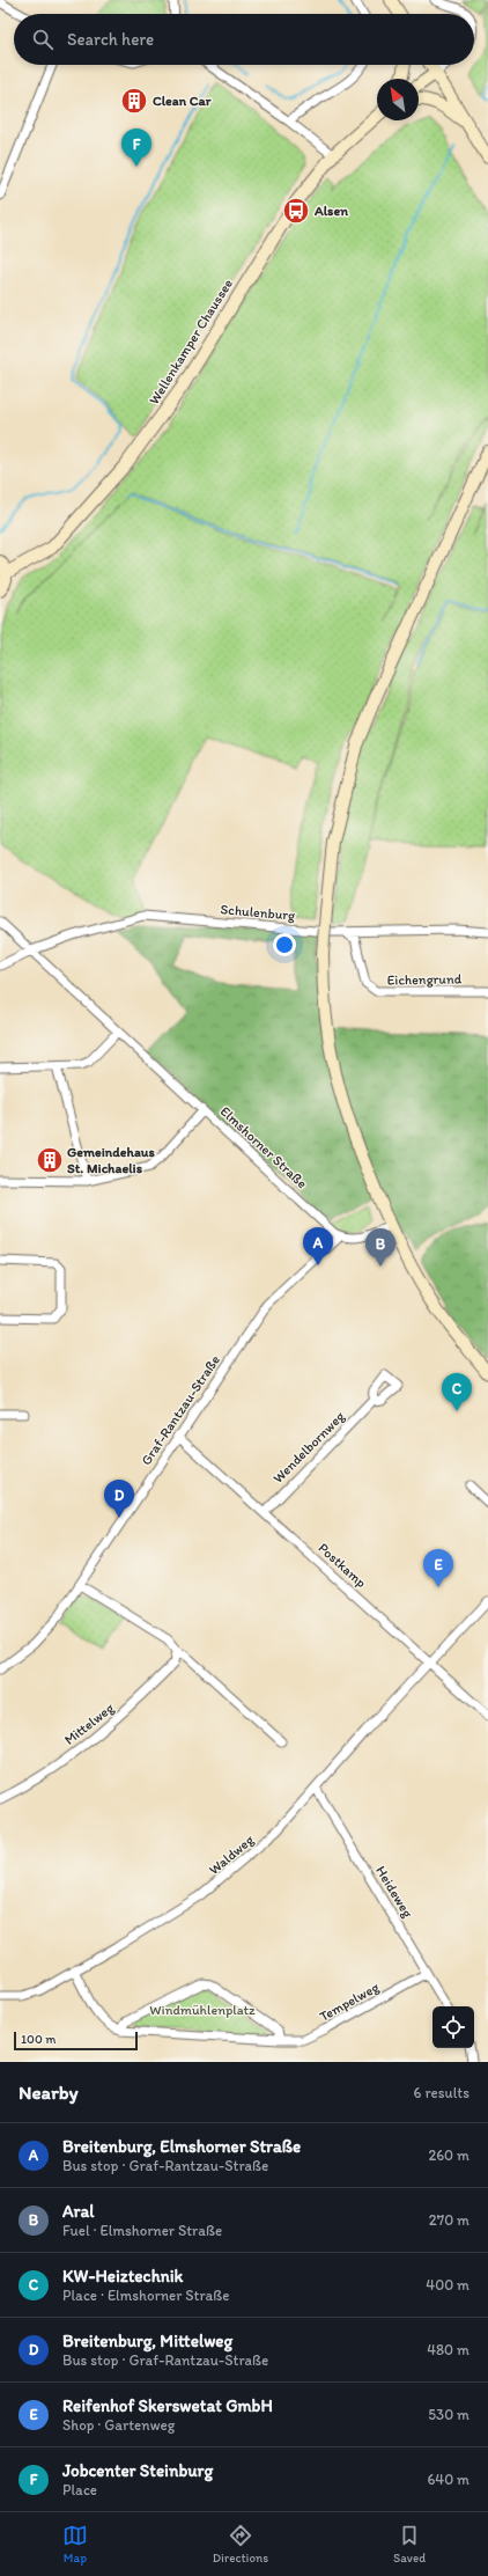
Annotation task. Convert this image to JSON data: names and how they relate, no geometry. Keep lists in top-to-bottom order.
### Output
{
  "streets": {
    "main road": ["Wellenkamper Chaussee"],
    "street": [
      "Schulenburg",
      "Eichengrund",
      "Elmshorner Straße",
      "Graf-Rantzau-Straße",
      "Wendelbornweg",
      "Postkamp",
      "Mittelweg",
      "Waldweg",
      "Heideweg",
      "Tempelweg"
    ]
  },
  "crossings": [
    ["Schulenburg", "Eichengrund"],
    ["Schulenburg", "Elmshorner Straße"],
    ["Elmshorner Straße", "Graf-Rantzau-Straße"],
    ["Graf-Rantzau-Straße", "Postkamp"],
    ["Wendelbornweg", "Postkamp"],
    ["Postkamp", "Waldweg"],
    ["Waldweg", "Heideweg"],
    ["Waldweg", "Tempelweg"],
    ["Heideweg", "Tempelweg"]
  ],
  "parks": ["Windmühlenplatz"],
  "places": {
    "building": ["Clean Car", "Gemeindehaus St. Michaelis"],
    "bus stop": ["Alsen"]
  },
  "scale_bar": "100 m",
  "north": "top left",
  "page": {
    "search": "Search here",
    "pins": [
      "F",
      "A",
      "B",
      "C",
      "D",
      "E"
    ],
    "scale": "100 m",
    "heading": ["Nearby", "6 results"],
    "list": [
      {
        "mark": "A",
        "name": "Breitenburg, Elmshorner Straße",
        "note": "Bus stop · Graf-Rantzau-Straße",
        "value": "260 m"
      },
      {
        "mark": "B",
        "name": "Aral",
        "note": "Fuel · Elmshorner Straße",
        "value": "270 m"
      },
      {
        "mark": "C",
        "name": "KW-Heiztechnik",
        "note": "Place · Elmshorner Straße",
        "value": "400 m"
      },
      {
        "mark": "D",
        "name": "Breitenburg, Mittelweg",
        "note": "Bus stop · Graf-Rantzau-Straße",
        "value": "480 m"
      },
      {
        "mark": "E",
        "name": "Reifenhof Skerswetat GmbH",
        "note": "Shop · Gartenweg",
        "value": "530 m"
      },
      {
        "mark": "F",
        "name": "Jobcenter Steinburg",
        "note": "Place",
        "value": "640 m"
      }
    ],
    "nav": ["Map", "Directions", "Saved"]
  }
}
